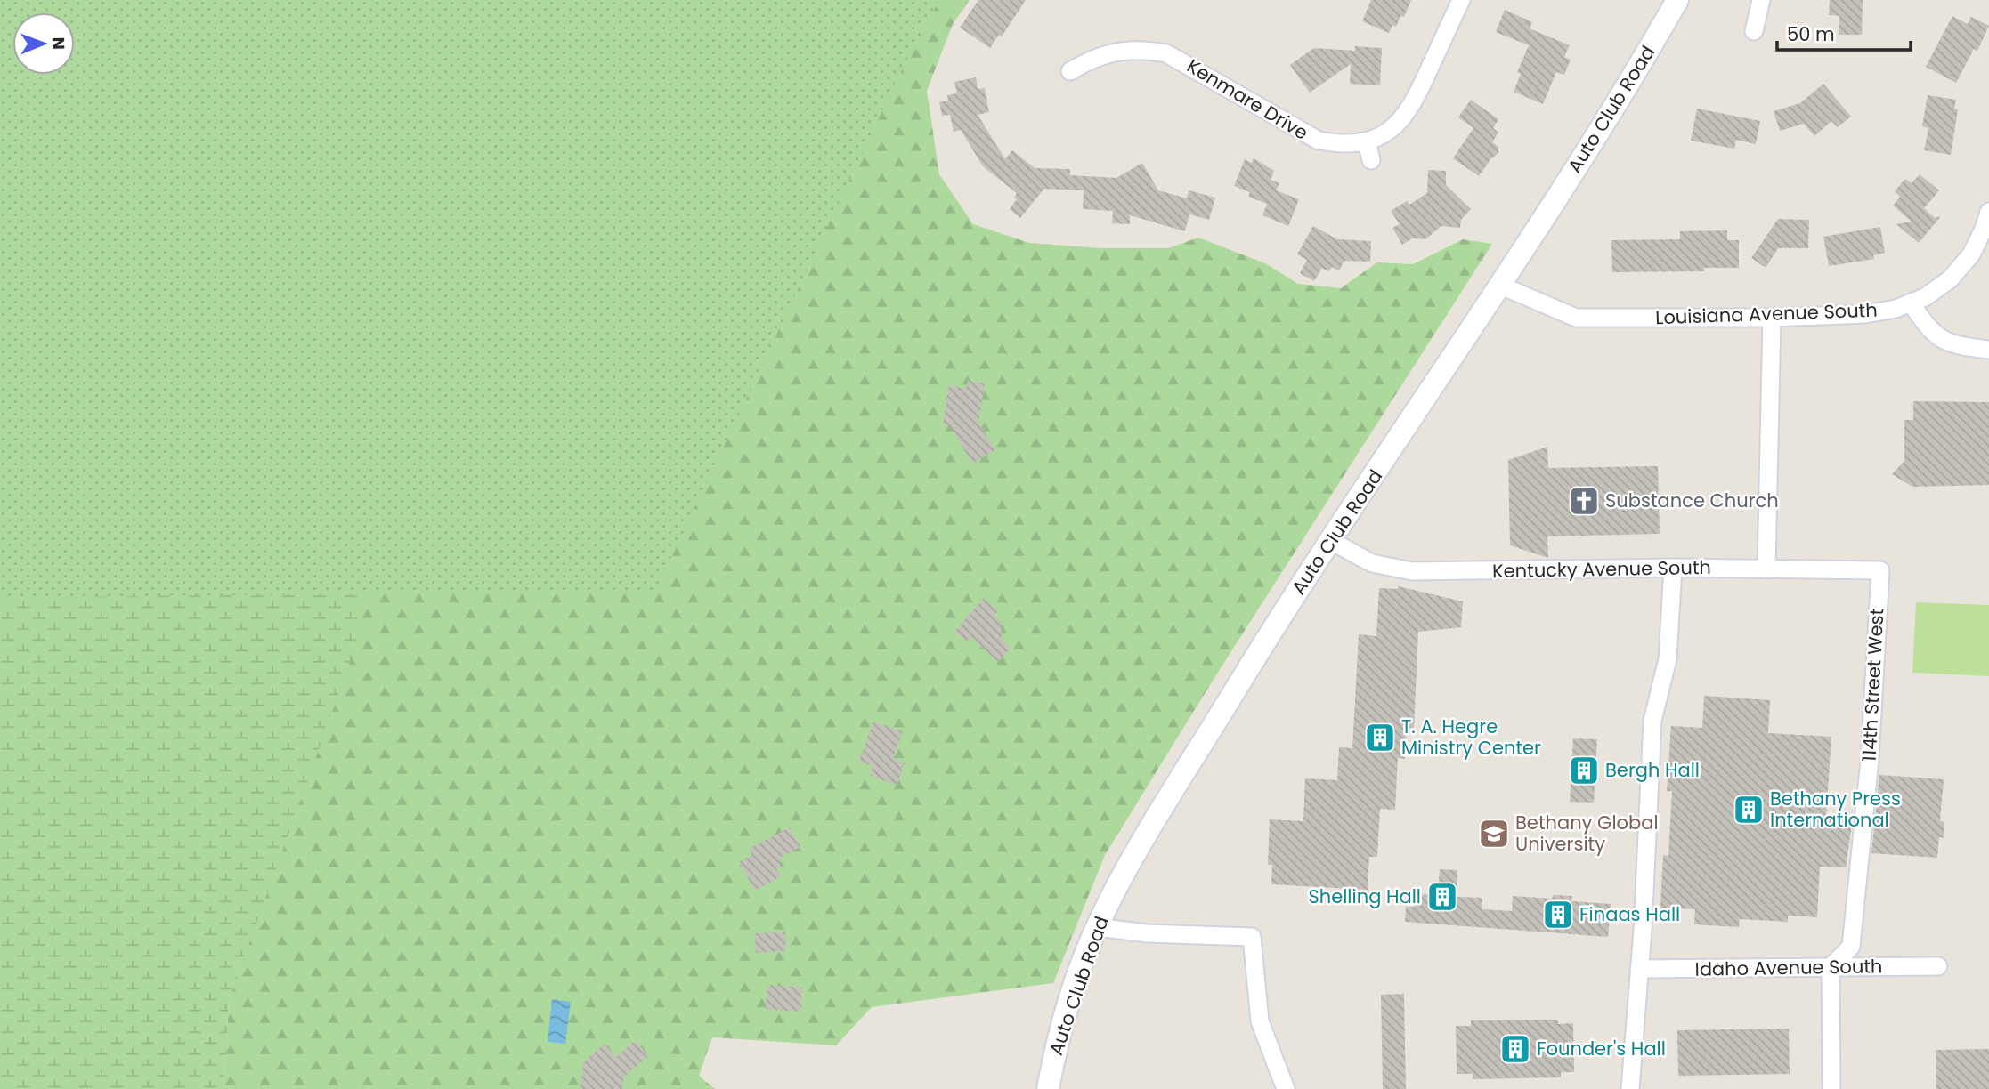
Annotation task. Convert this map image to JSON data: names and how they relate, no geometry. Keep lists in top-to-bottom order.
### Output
{
  "streets": {
    "street": [
      "Kenmare Drive",
      "Auto Club Road",
      "Louisiana Avenue South",
      "Kentucky Avenue South",
      "114th Street West",
      "Idaho Avenue South"
    ]
  },
  "crossings": [
    ["Auto Club Road", "Louisiana Avenue South"],
    ["Auto Club Road", "Kentucky Avenue South"],
    ["Kentucky Avenue South", "114th Street West"],
    ["114th Street West", "Idaho Avenue South"]
  ],
  "places": {
    "church": ["Substance Church"],
    "building": [
      "T. A. Hegre Ministry Center",
      "Bergh Hall",
      "Bethany Press International",
      "Shelling Hall",
      "Finaas Hall",
      "Founder's Hall"
    ],
    "school or university": ["Bethany Global University"]
  },
  "scale_bar": "50 m",
  "north": "right"
}
